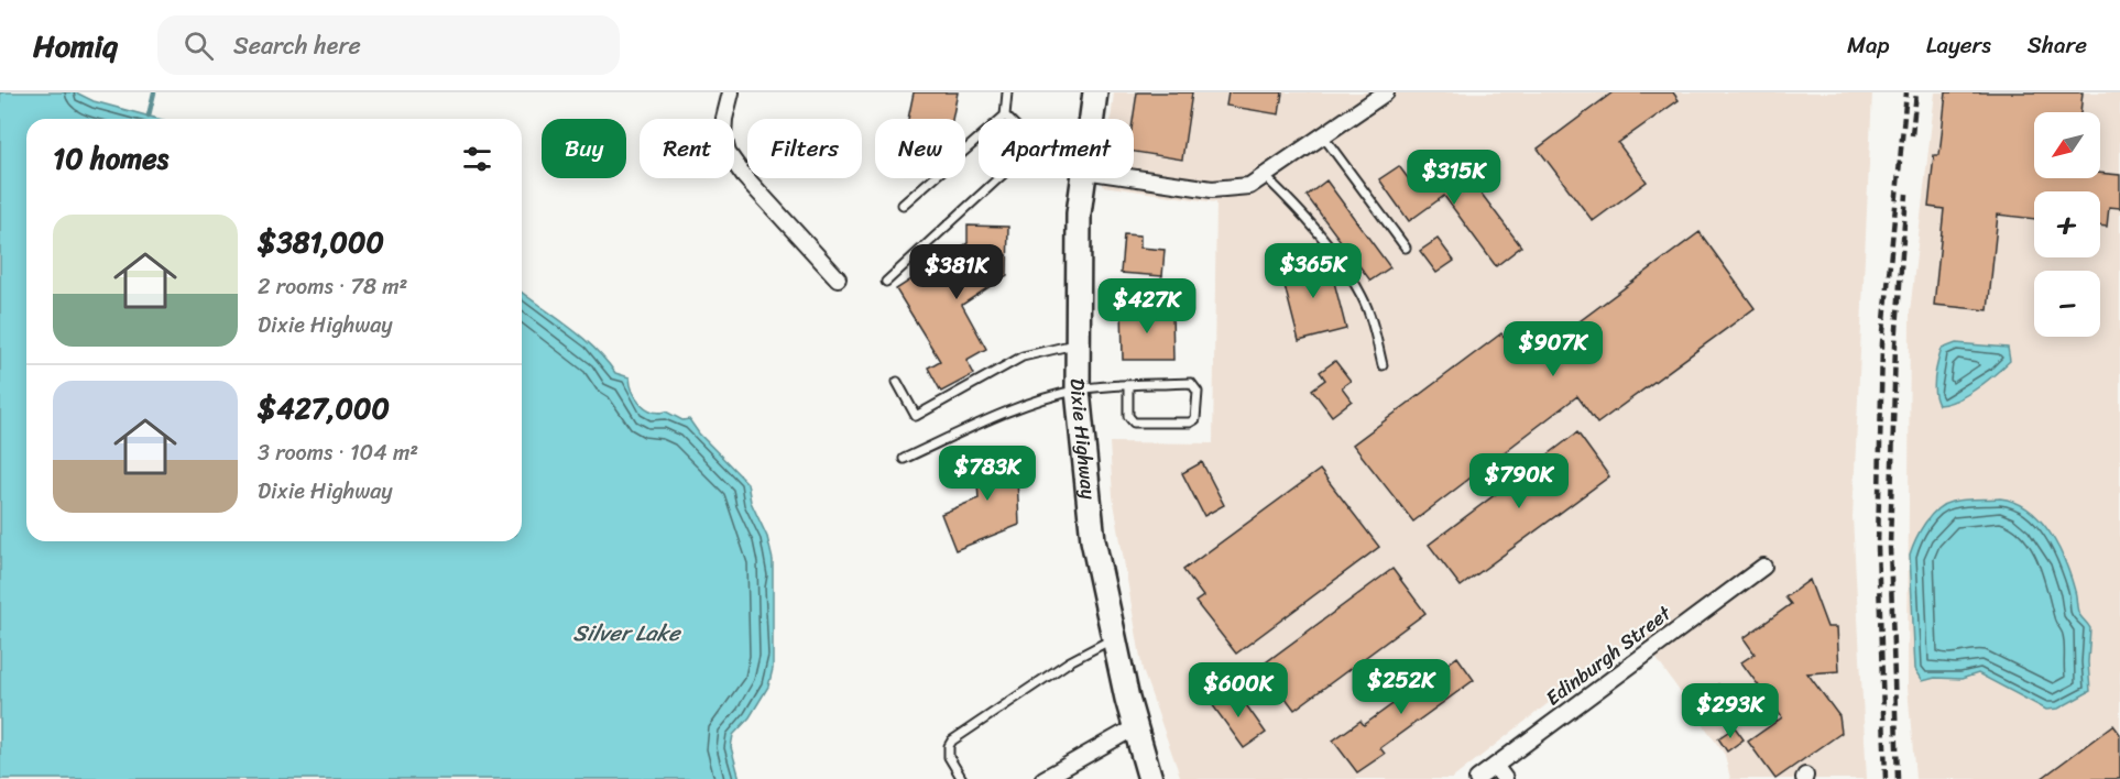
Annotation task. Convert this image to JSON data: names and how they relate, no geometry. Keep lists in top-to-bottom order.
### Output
{
  "streets": {
    "main road": ["Dixie Highway"],
    "street": ["Edinburgh Street"]
  },
  "water": ["Silver Lake"],
  "north": "bottom left",
  "page": {
    "header": "Homiq",
    "search": "Search here",
    "nav": ["Map", "Layers", "Share"],
    "map_buttons": ["+", "−"],
    "chip": [
      "Buy",
      "Rent",
      "Filters",
      "New",
      "Apartment"
    ],
    "heading": "10 homes",
    "price": [
      "$315K",
      "$365K",
      "$381K",
      "$427K",
      "$907K",
      "$783K",
      "$790K",
      "$252K",
      "$600K",
      "$293K"
    ],
    "list": [
      {
        "name": "$381,000",
        "note": "2 rooms · 78 m² · Dixie Highway"
      },
      {
        "name": "$427,000",
        "note": "3 rooms · 104 m² · Dixie Highway"
      }
    ]
  }
}
